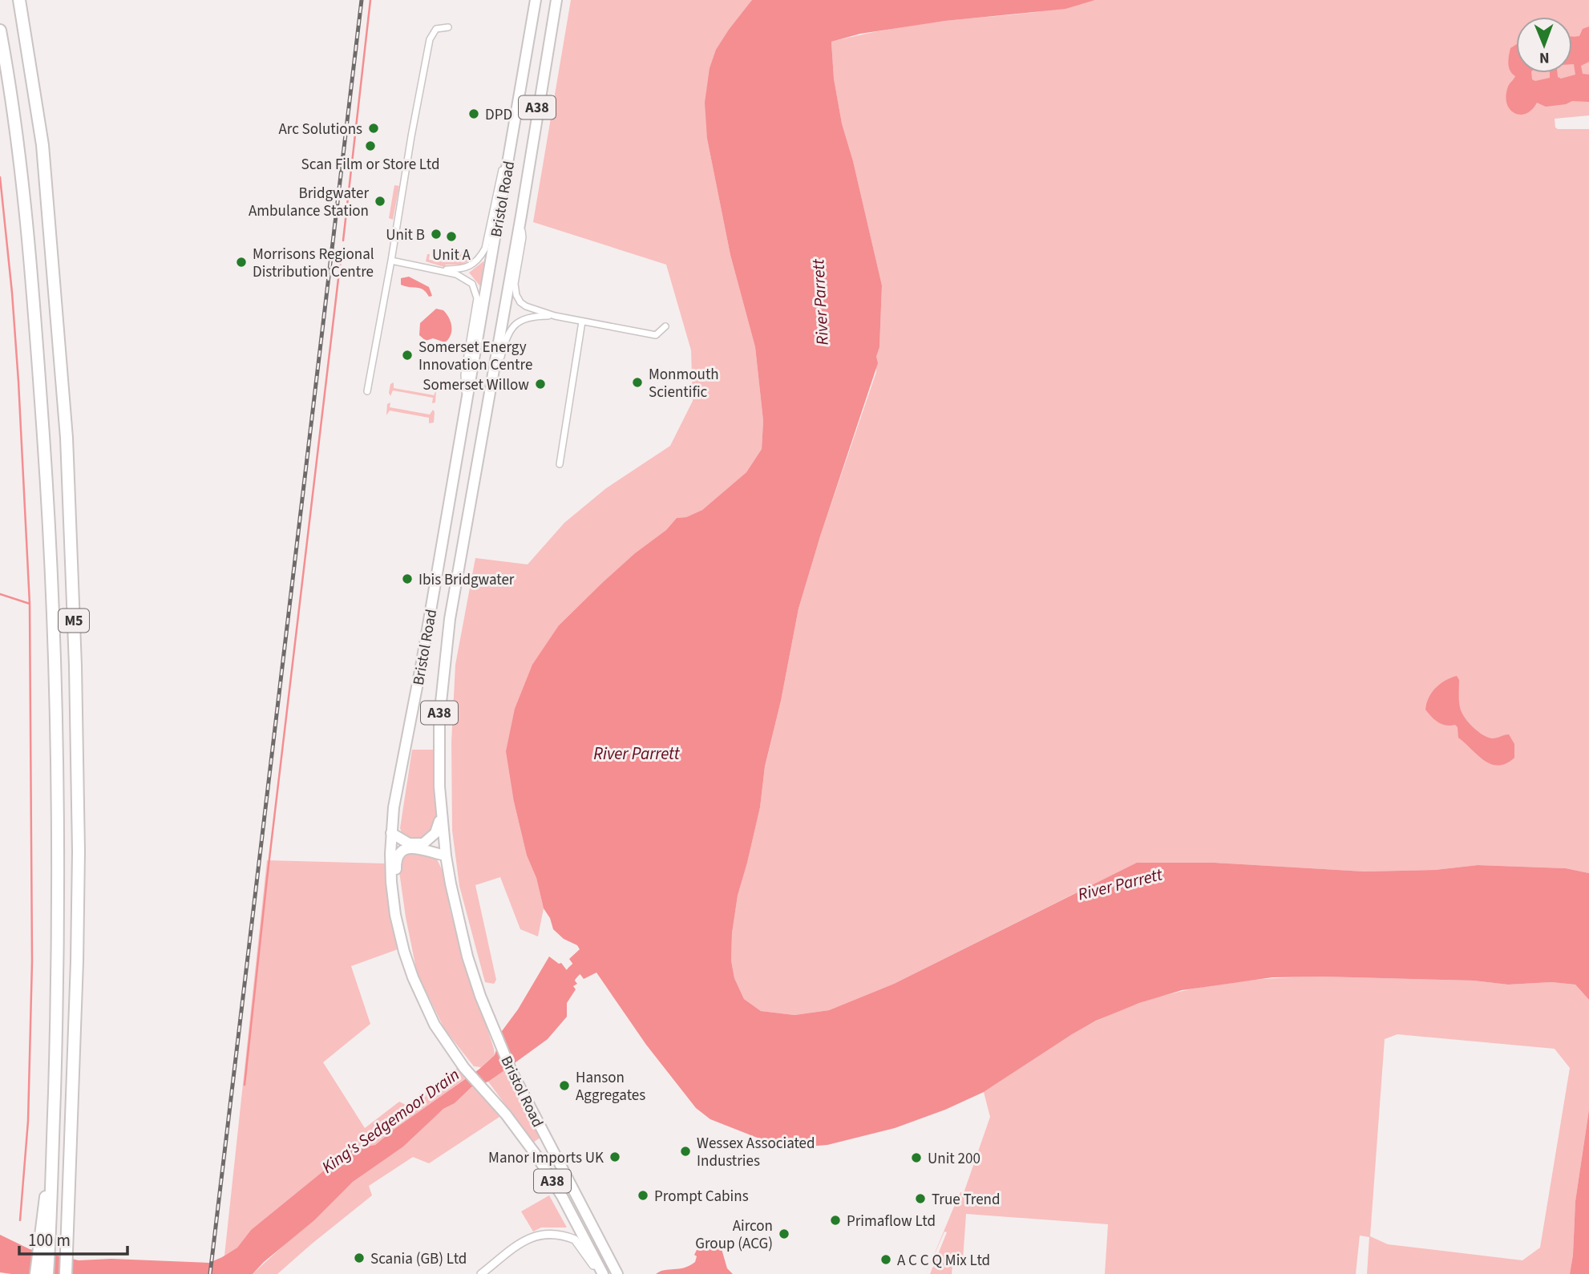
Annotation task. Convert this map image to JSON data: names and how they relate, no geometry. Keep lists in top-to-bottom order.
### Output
{
  "streets": {
    "highway": ["M5"],
    "main road": ["A38", "Bristol Road"]
  },
  "water": ["River Parrett", "King's Sedgemoor Drain"],
  "places": [
    "DPD",
    "Arc Solutions",
    "Scan Film or Store Ltd",
    "Bridgwater Ambulance Station",
    "Unit B",
    "Unit A",
    "Morrisons Regional Distribution Centre",
    "Somerset Energy Innovation Centre",
    "Monmouth Scientific",
    "Somerset Willow",
    "Ibis Bridgwater",
    "Hanson Aggregates",
    "Wessex Associated Industries",
    "Manor Imports UK",
    "Unit 200",
    "Prompt Cabins",
    "True Trend",
    "Primaflow Ltd",
    "Aircon Group (ACG)",
    "Scania (GB) Ltd",
    "A C C Q Mix Ltd"
  ],
  "scale_bar": "100 m",
  "north": "bottom"
}
